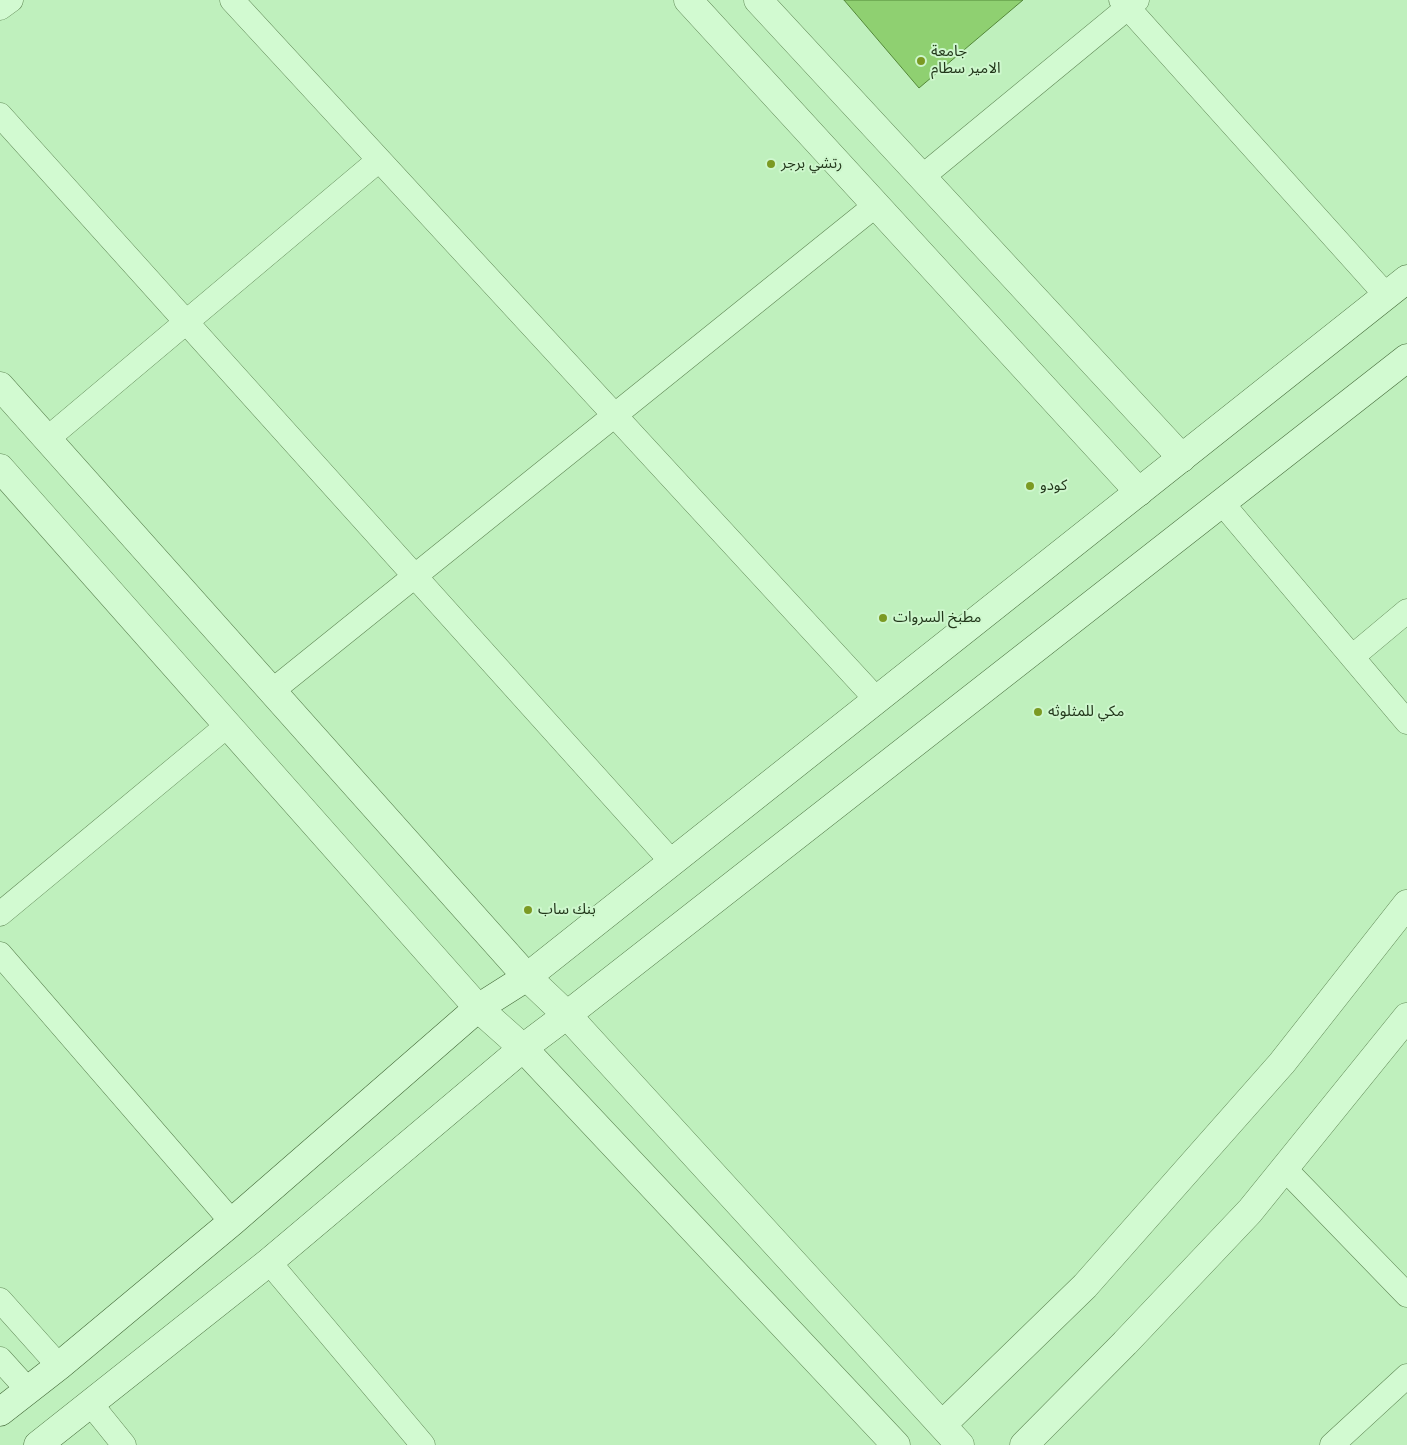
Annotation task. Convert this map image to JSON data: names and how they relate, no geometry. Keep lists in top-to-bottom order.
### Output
{
  "places": [
    "جامعة الامير سطام",
    "رتشي برجر",
    "كودو",
    "مطبخ السروات",
    "مكي للمثلوثه",
    "بنك ساب"
  ]
}
